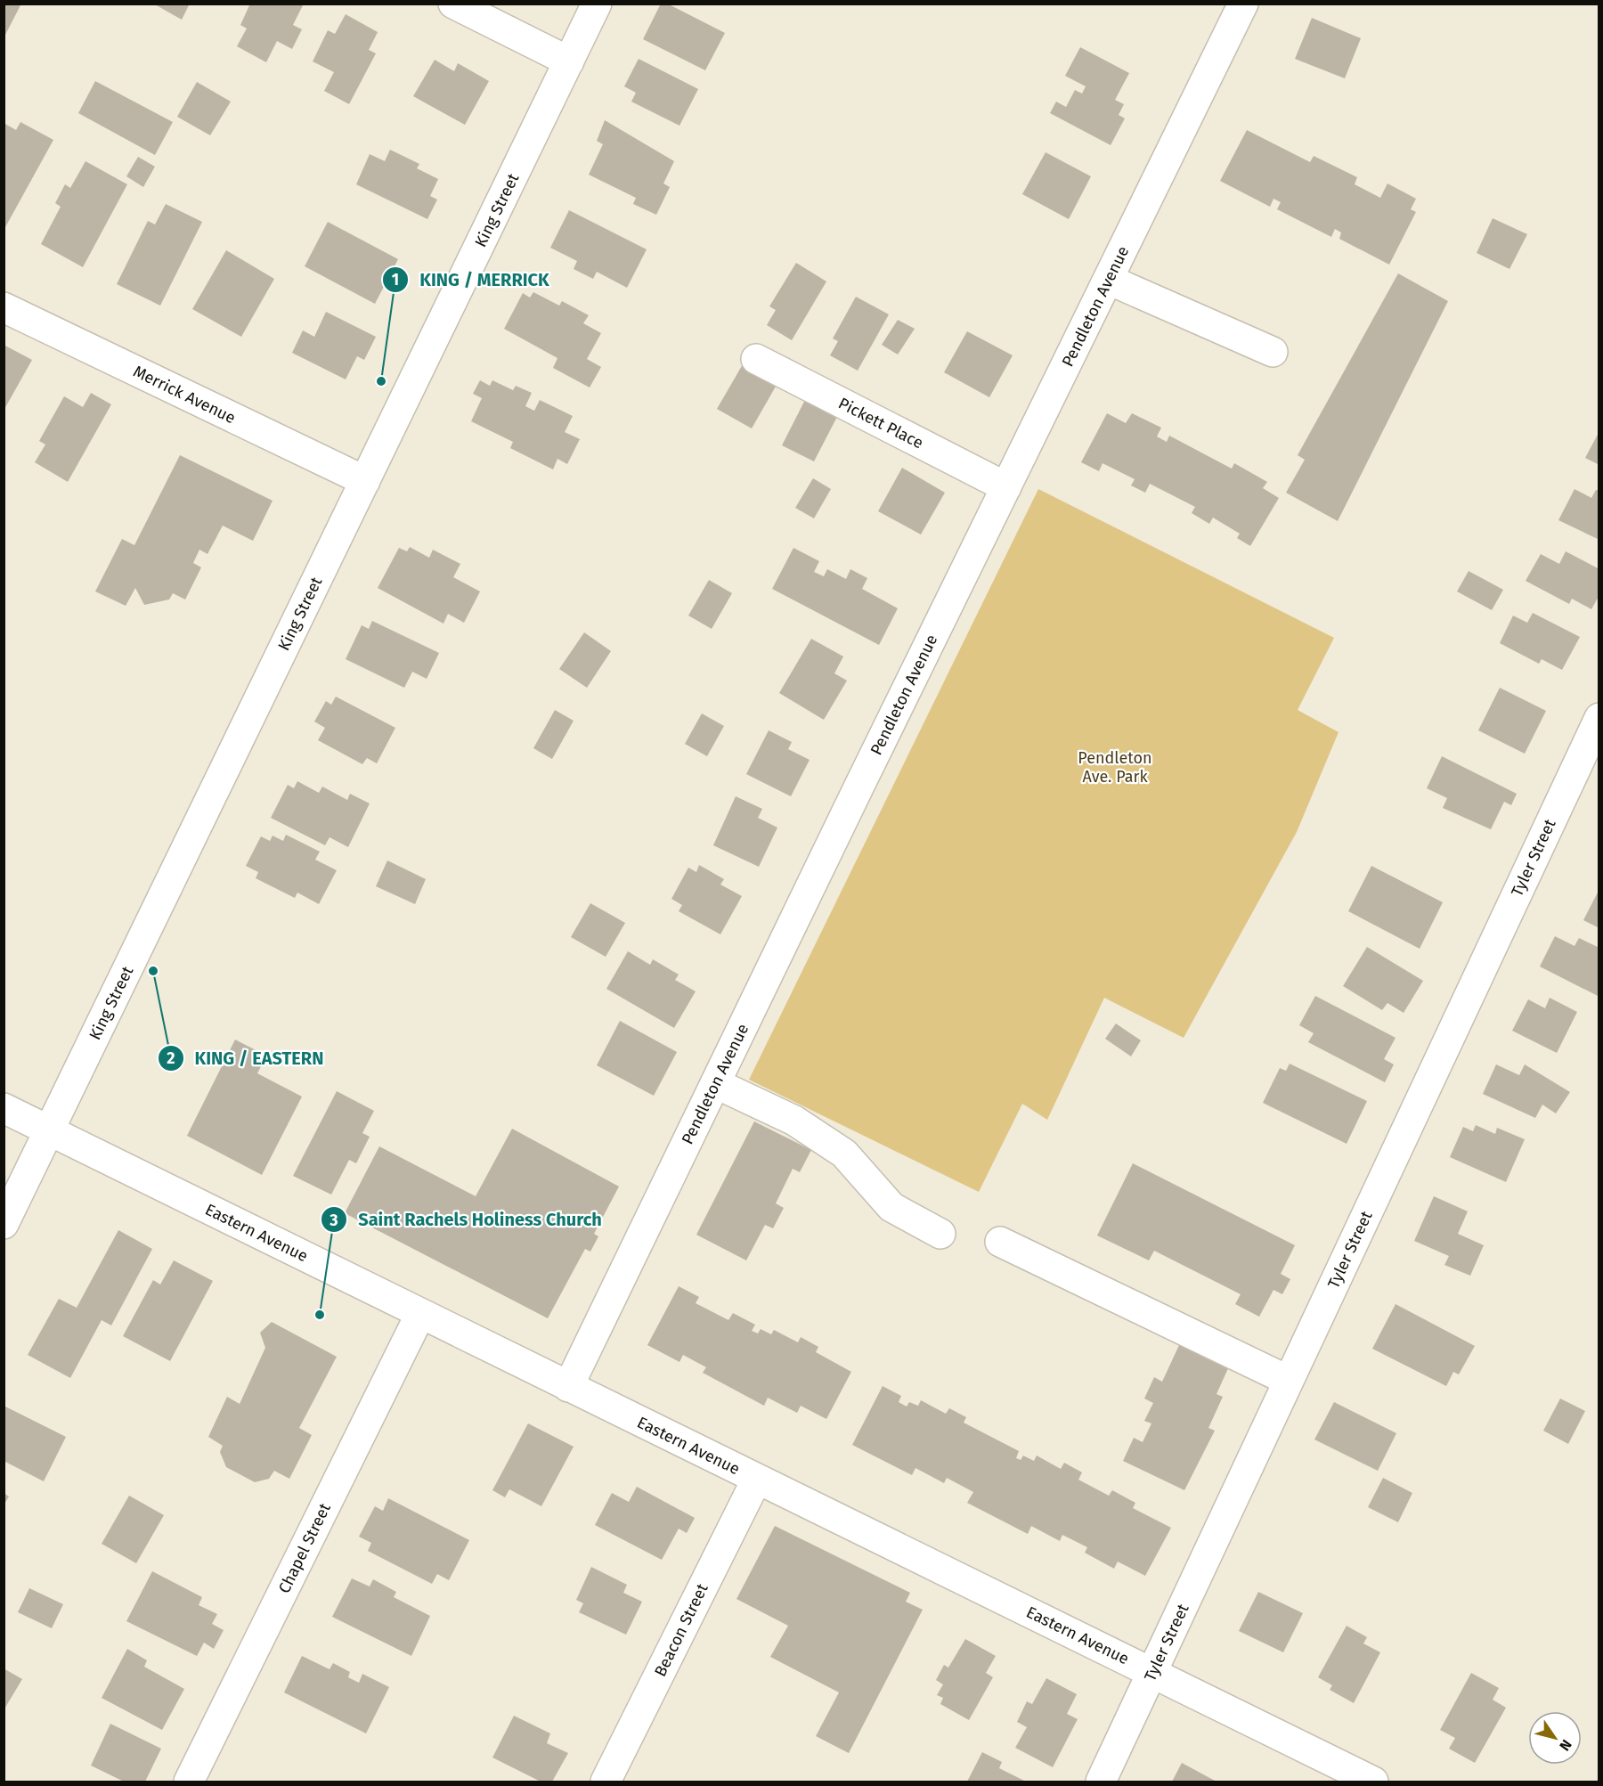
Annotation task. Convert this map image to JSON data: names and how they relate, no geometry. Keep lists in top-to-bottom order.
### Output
{
  "streets": {
    "street": [
      "King Street",
      "Pendleton Avenue",
      "Merrick Avenue",
      "Pickett Place",
      "Tyler Street",
      "Eastern Avenue",
      "Chapel Street",
      "Beacon Street"
    ]
  },
  "crossings": [
    ["King Street", "Merrick Avenue"],
    ["King Street", "Eastern Avenue"],
    ["Pendleton Avenue", "Pickett Place"],
    ["Pendleton Avenue", "Eastern Avenue"],
    ["Tyler Street", "Eastern Avenue"],
    ["Eastern Avenue", "Chapel Street"],
    ["Eastern Avenue", "Beacon Street"]
  ],
  "parks": ["Pendleton Ave. Park"],
  "places": ["KING / MERRICK", "KING / EASTERN", "Saint Rachels Holiness Church"],
  "north": "bottom right"
}
